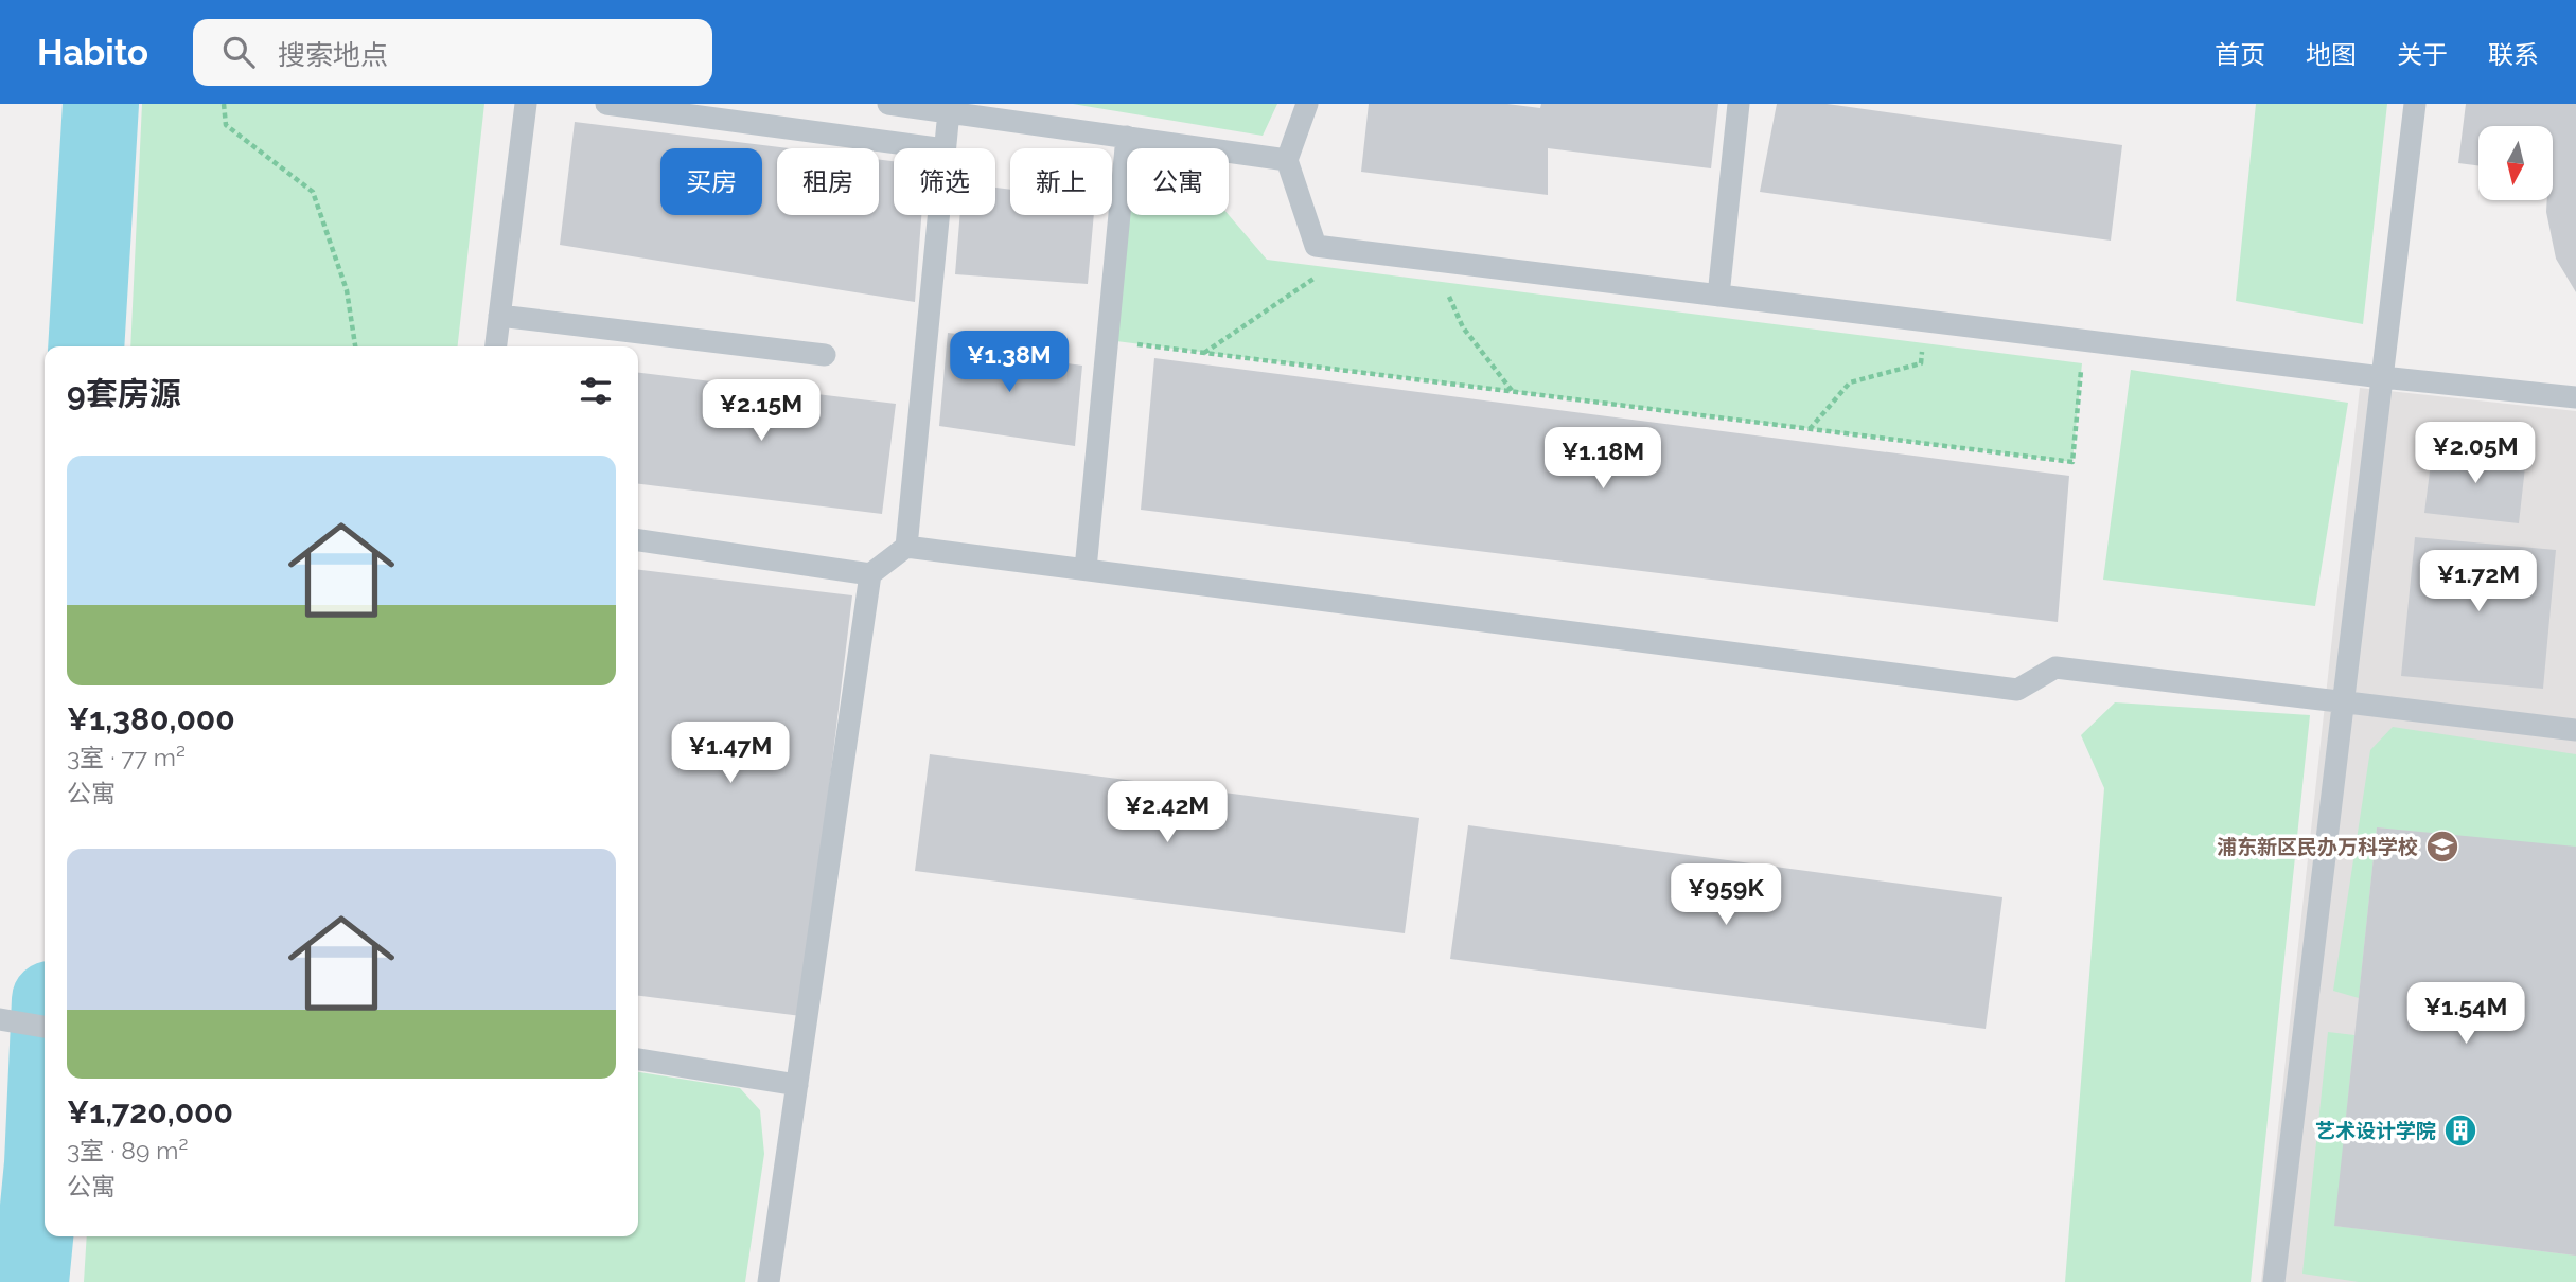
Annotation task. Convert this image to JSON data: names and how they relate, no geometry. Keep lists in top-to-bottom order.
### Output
{
  "places": {
    "school or university": ["浦东新区民办万科学校"],
    "building": ["艺术设计学院"]
  },
  "north": "bottom",
  "page": {
    "header": "Habito",
    "search": "搜索地点",
    "nav": [
      "首页",
      "地图",
      "关于",
      "联系"
    ],
    "chip": [
      "买房",
      "租房",
      "筛选",
      "新上",
      "公寓"
    ],
    "price": [
      "¥1.38M",
      "¥2.15M",
      "¥2.05M",
      "¥1.18M",
      "¥1.72M",
      "¥1.47M",
      "¥2.42M",
      "¥959K",
      "¥1.54M"
    ],
    "heading": "9套房源",
    "list": [
      {
        "name": "¥1,380,000",
        "note": "3室 · 77 m² · 公寓"
      },
      {
        "name": "¥1,720,000",
        "note": "3室 · 89 m² · 公寓"
      }
    ]
  }
}
